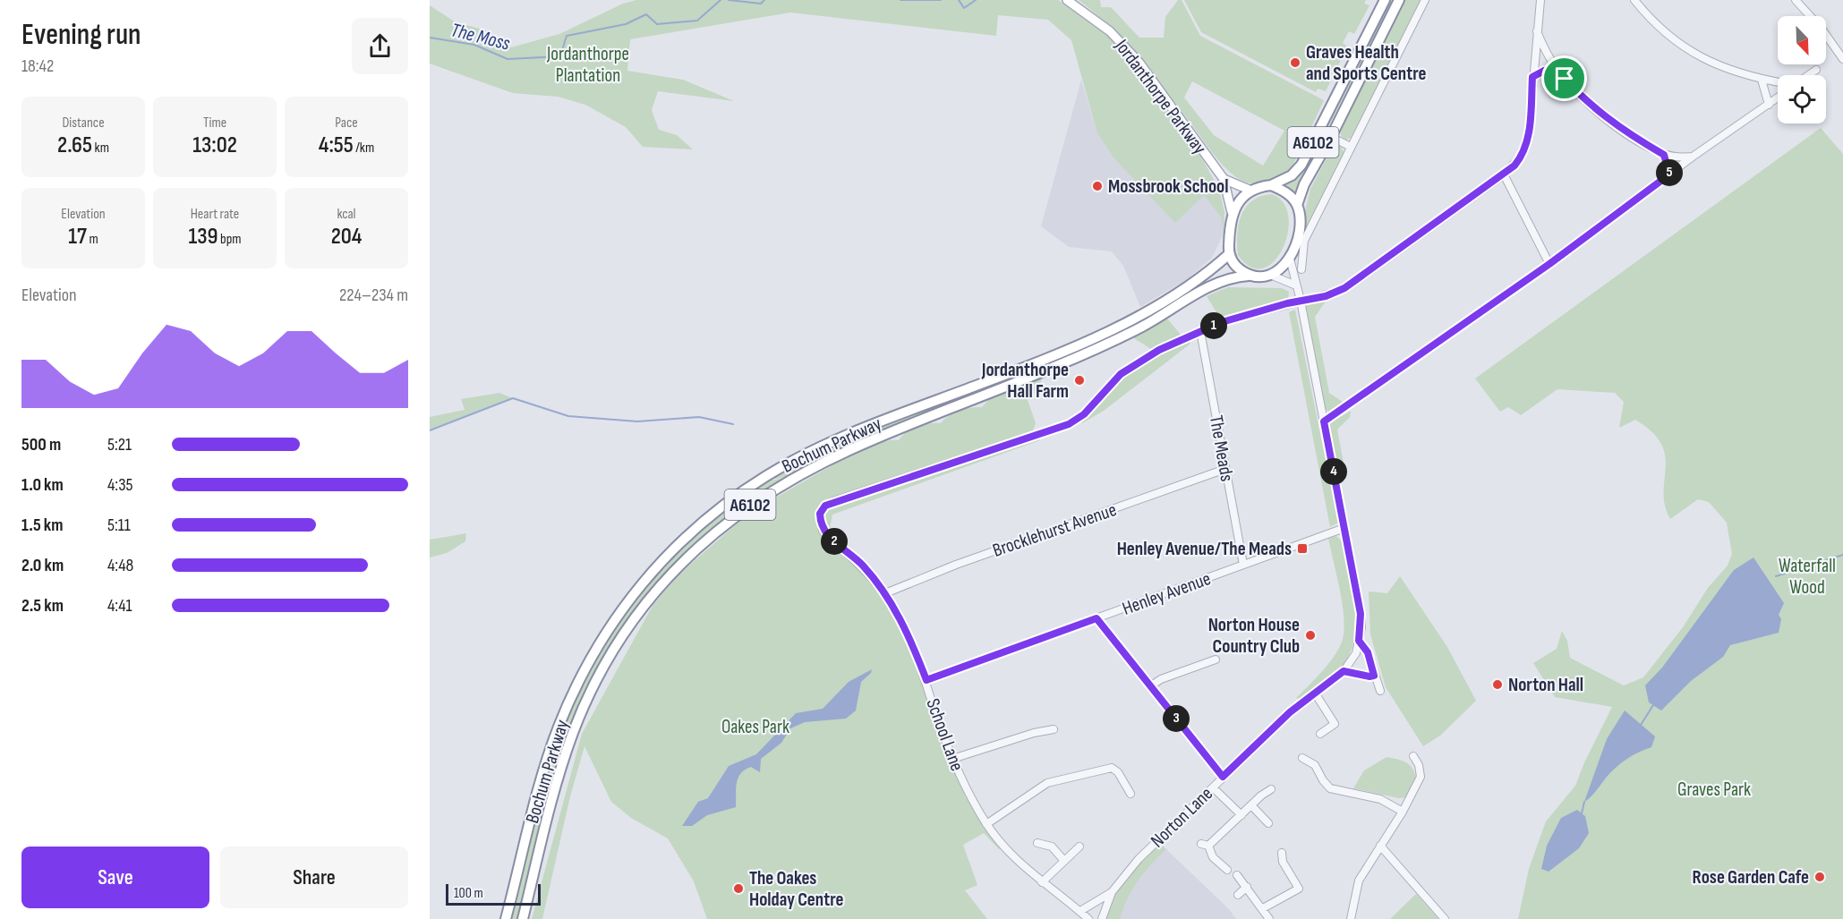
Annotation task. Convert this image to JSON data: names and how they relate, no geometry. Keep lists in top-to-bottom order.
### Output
{
  "streets": {
    "highway": ["A6102", "Bochum Parkway"],
    "main road": ["Jordanthorpe Parkway"],
    "street": [
      "The Meads",
      "Brocklehurst Avenue",
      "Henley Avenue",
      "School Lane",
      "Norton Lane"
    ]
  },
  "crossings": [
    ["Jordanthorpe Parkway", "A6102"],
    ["Jordanthorpe Parkway", "Bochum Parkway"],
    ["Jordanthorpe Parkway", "Norton Lane"],
    ["A6102", "Bochum Parkway"],
    ["A6102", "Norton Lane"],
    ["Bochum Parkway", "Norton Lane"],
    ["The Meads", "Brocklehurst Avenue"],
    ["The Meads", "Henley Avenue"],
    ["The Meads", "School Lane"],
    ["Brocklehurst Avenue", "School Lane"],
    ["Henley Avenue", "School Lane"],
    ["Henley Avenue", "Norton Lane"]
  ],
  "water": ["The Moss"],
  "parks": [
    "Jordanthorpe Plantation",
    "Waterfall Wood",
    "Oakes Park",
    "Graves Park"
  ],
  "places": {
    "other": [
      "Graves Health and Sports Centre",
      "Mossbrook School",
      "Jordanthorpe Hall Farm",
      "Norton House Country Club",
      "Norton Hall",
      "Rose Garden Cafe",
      "The Oakes Holday Centre"
    ],
    "transit": ["Henley Avenue/The Meads"]
  },
  "scale_bar": "100 m",
  "north": "bottom right",
  "page": {
    "heading": ["Evening run", "18:42"],
    "stats": [
      ["Distance", "2.65 km"],
      ["Time", "13:02"],
      ["Pace", "4:55 /km"],
      ["Elevation", "17 m"],
      ["Heart rate", "139 bpm"],
      ["kcal", "204"]
    ],
    "pins": [
      "5",
      "1",
      "4",
      "2",
      "3"
    ],
    "chart": ["Elevation", "224–234 m"],
    "list": [
      {
        "name": "500 m",
        "note": "5:21"
      },
      {
        "name": "1.0 km",
        "note": "4:35"
      },
      {
        "name": "1.5 km",
        "note": "5:11"
      },
      {
        "name": "2.0 km",
        "note": "4:48"
      },
      {
        "name": "2.5 km",
        "note": "4:41"
      }
    ],
    "buttons": ["Save", "Share"],
    "scale": "100 m"
  }
}
